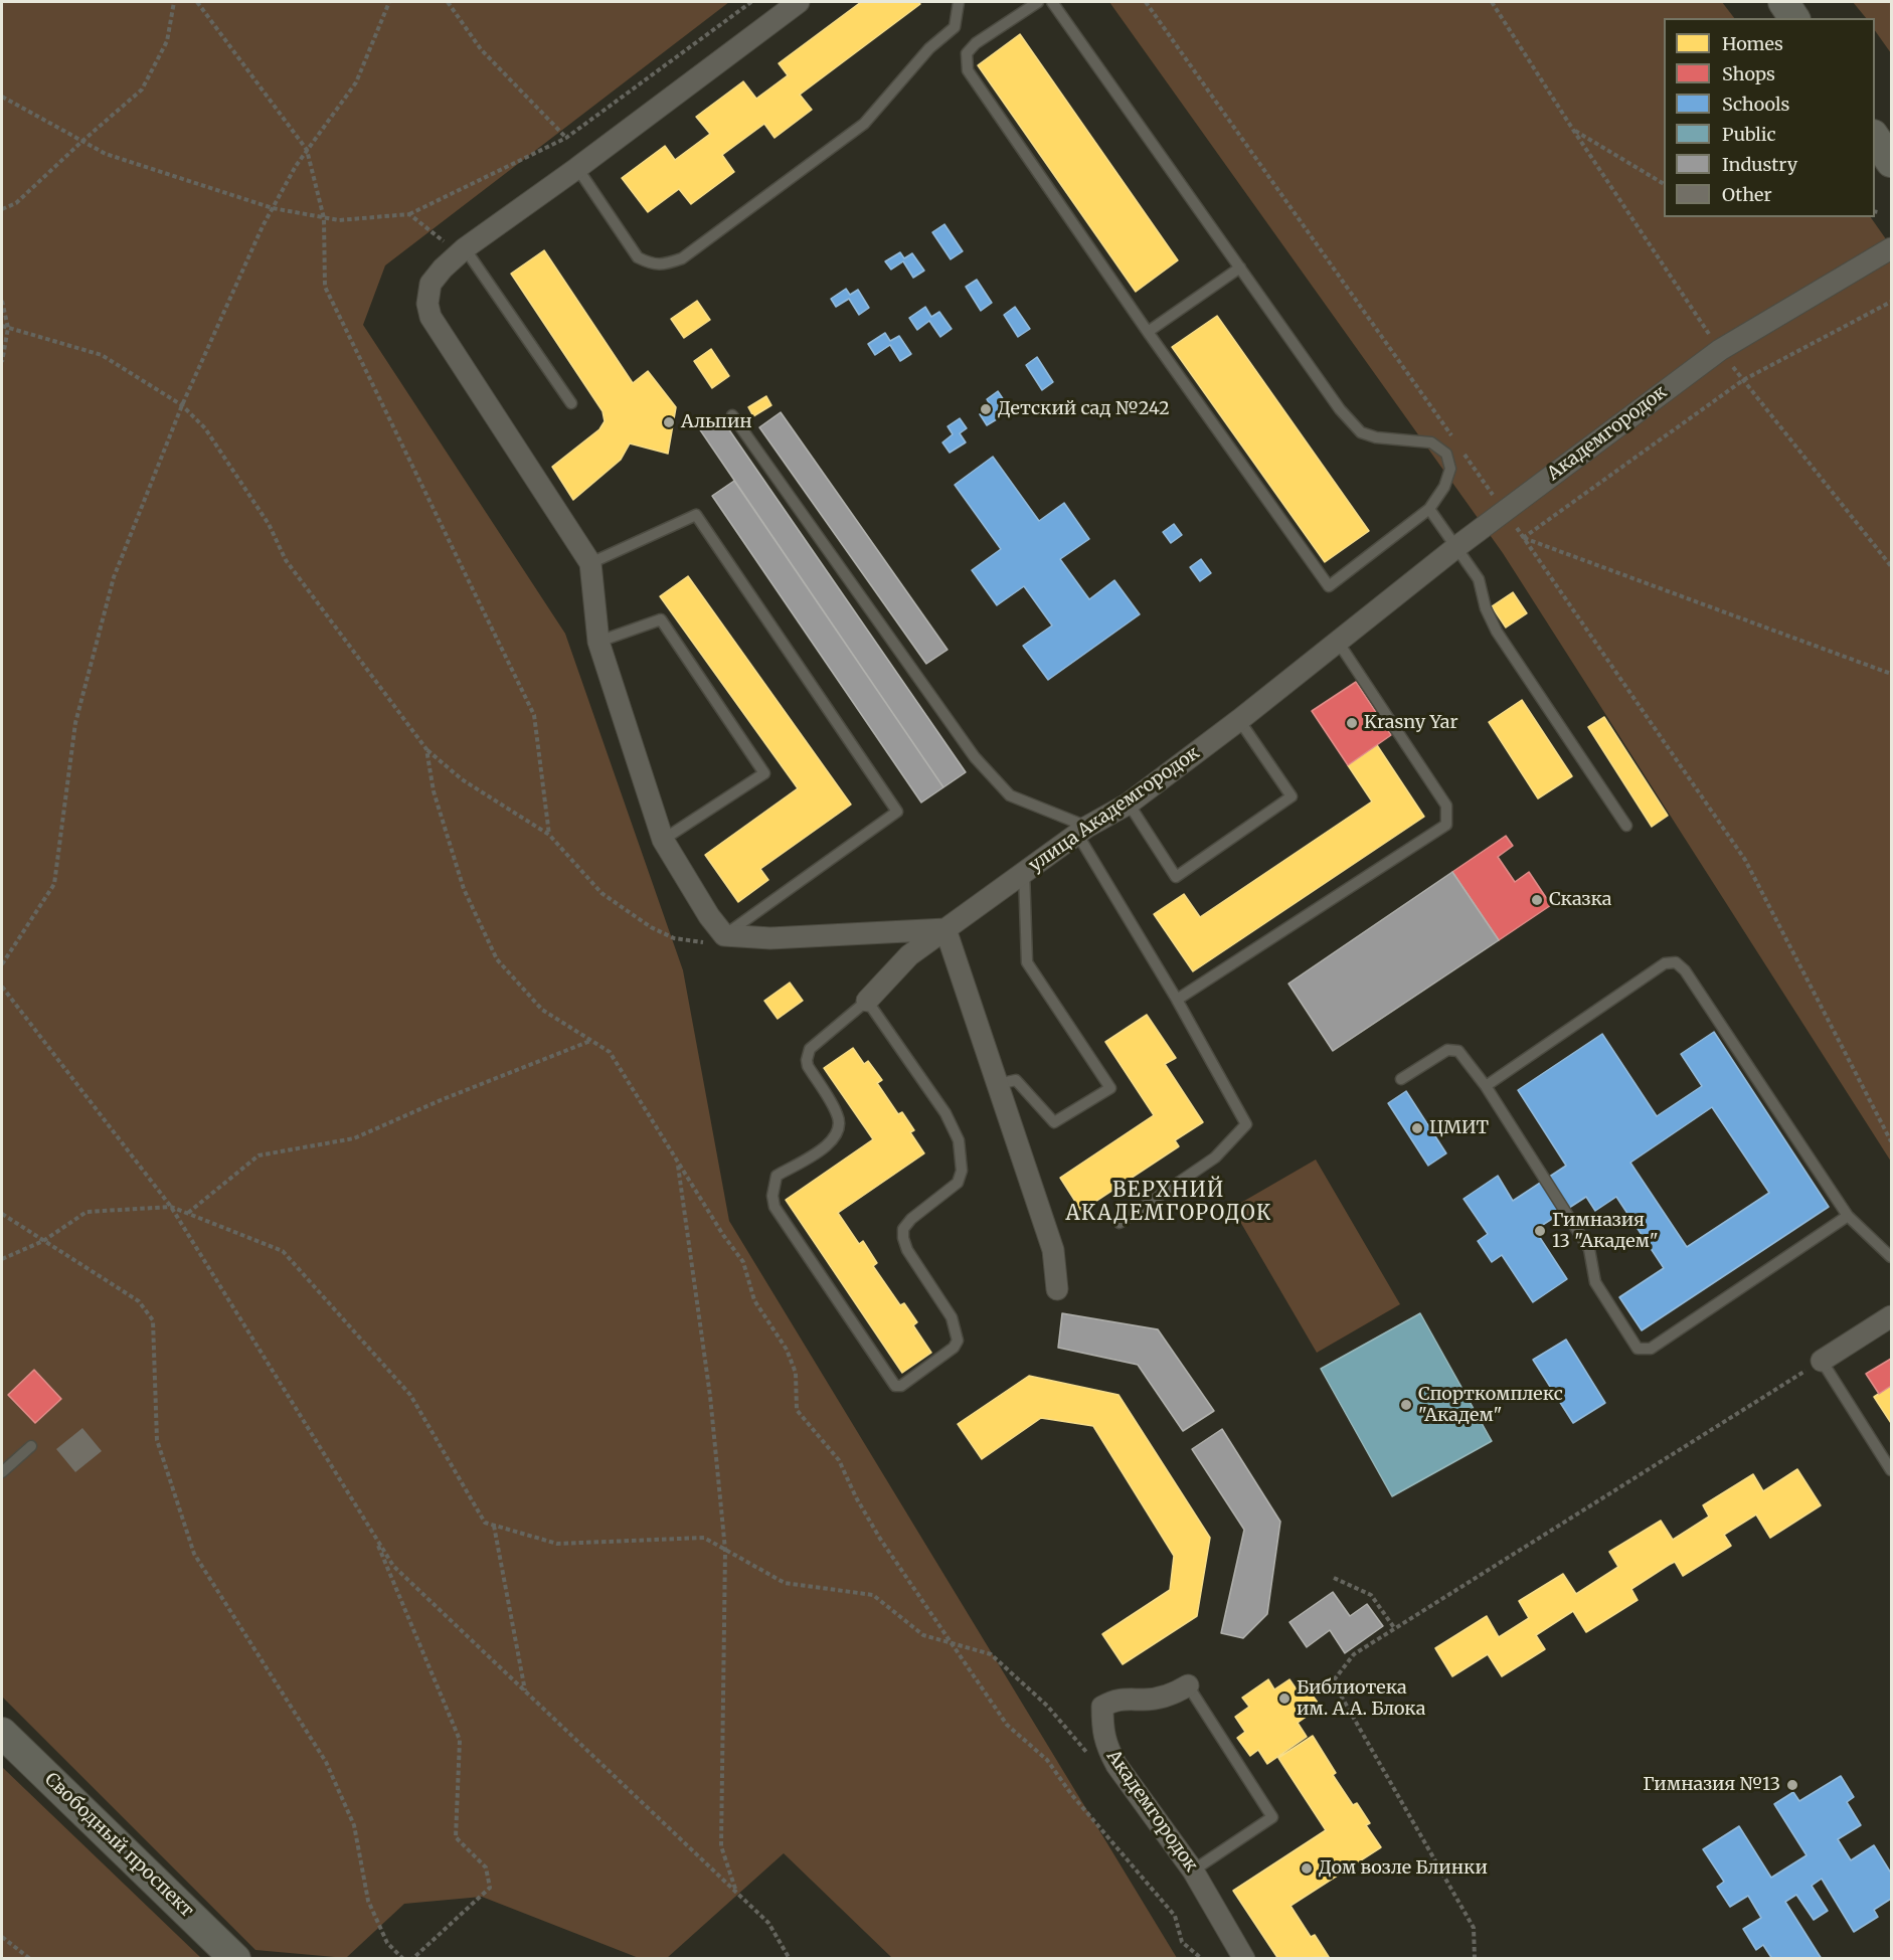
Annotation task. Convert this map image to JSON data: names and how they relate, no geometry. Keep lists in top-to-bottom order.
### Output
{
  "streets": {
    "main road": ["Свободный проспект"],
    "street": ["Академгородок", "улица Академгородок"]
  },
  "crossings": [
    ["Академгородок", "улица Академгородок"]
  ],
  "districts": ["ВЕРХНИЙ АКАДЕМГОРОДОК"],
  "places": [
    "Детский сад №242",
    "Альпин",
    "Krasny Yar",
    "Сказка",
    "ЦМИТ",
    "Гимназия 13 \"Академ\"",
    "Спорткомплекс \"Академ\"",
    "Библиотека им. А.А. Блока",
    "Гимназия №13",
    "Дом возле Блинки"
  ],
  "legend": [
    "Homes",
    "Shops",
    "Schools",
    "Public",
    "Industry",
    "Other"
  ]
}
